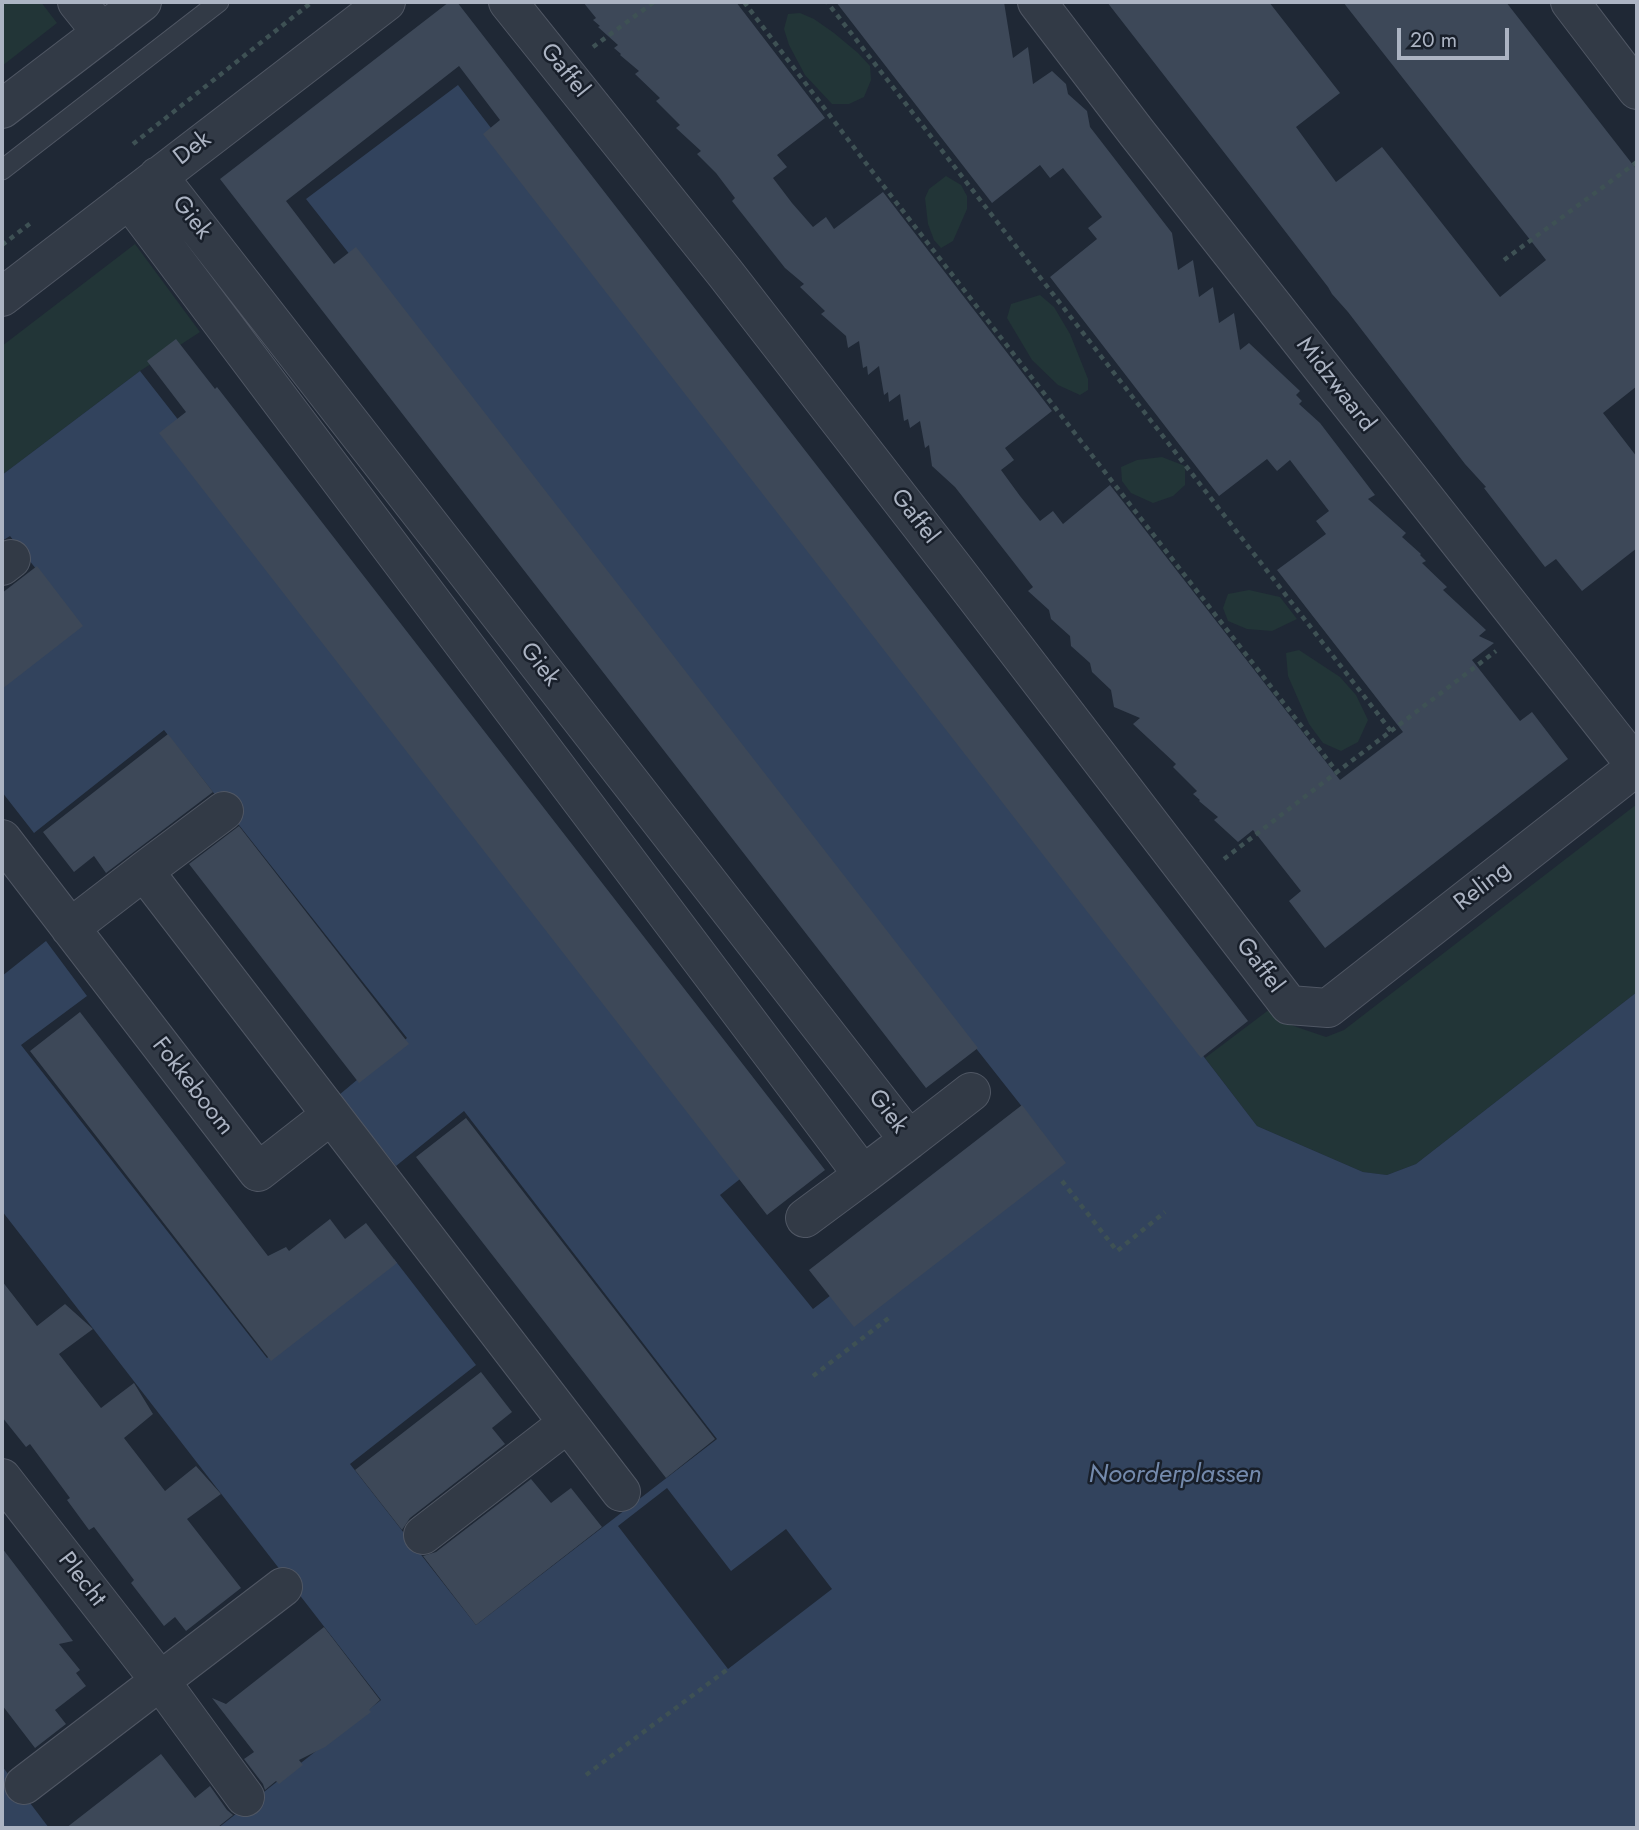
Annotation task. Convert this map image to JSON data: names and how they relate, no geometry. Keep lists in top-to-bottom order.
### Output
{
  "streets": {
    "street": [
      "Gaffel",
      "Dek",
      "Giek",
      "Midzwaard",
      "Reling",
      "Fokkeboom",
      "Plecht"
    ]
  },
  "crossings": [
    ["Gaffel", "Reling"],
    ["Dek", "Giek"],
    ["Midzwaard", "Reling"]
  ],
  "water": ["Noorderplassen"],
  "scale_bar": "20 m"
}
